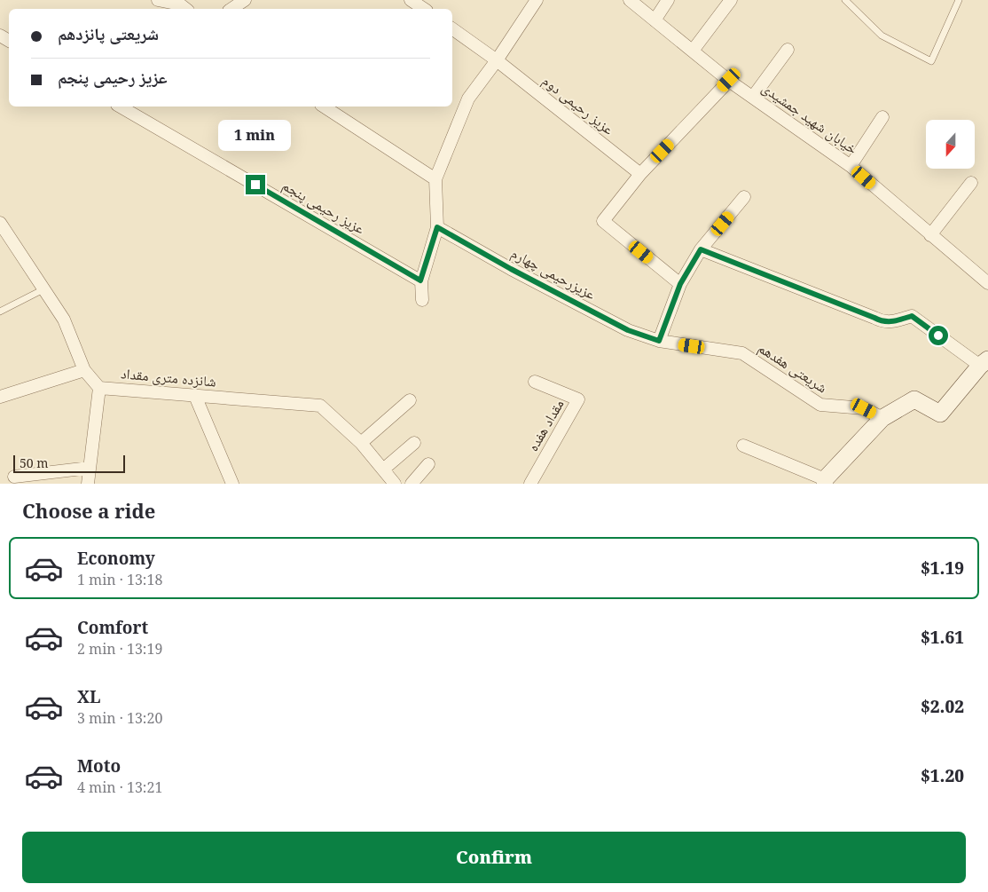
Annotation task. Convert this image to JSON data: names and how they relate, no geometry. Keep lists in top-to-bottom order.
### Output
{
  "streets": {
    "street": [
      "عزیز رحیمی دوم",
      "خیابان شهید جمشیدی",
      "عزیز رحیمی پنجم",
      "عزیزرحیمی چهارم",
      "شریعتی هفدهم",
      "شانزده متری مقداد",
      "مقداد هفده"
    ]
  },
  "crossings": [
    ["عزیزرحیمی چهارم", "شریعتی هفدهم"]
  ],
  "scale_bar": "50 m",
  "north": "bottom",
  "page": {
    "banner": ["شریعتی پانزدهم", "عزیز رحیمی پنجم"],
    "bubble": "1 min",
    "scale": "50 m",
    "heading": "Choose a ride",
    "list": [
      {
        "name": "Economy",
        "note": "1 min · 13:18",
        "value": "$1.19"
      },
      {
        "name": "Comfort",
        "note": "2 min · 13:19",
        "value": "$1.61"
      },
      {
        "name": "XL",
        "note": "3 min · 13:20",
        "value": "$2.02"
      },
      {
        "name": "Moto",
        "note": "4 min · 13:21",
        "value": "$1.20"
      }
    ],
    "buttons": "Confirm"
  }
}
